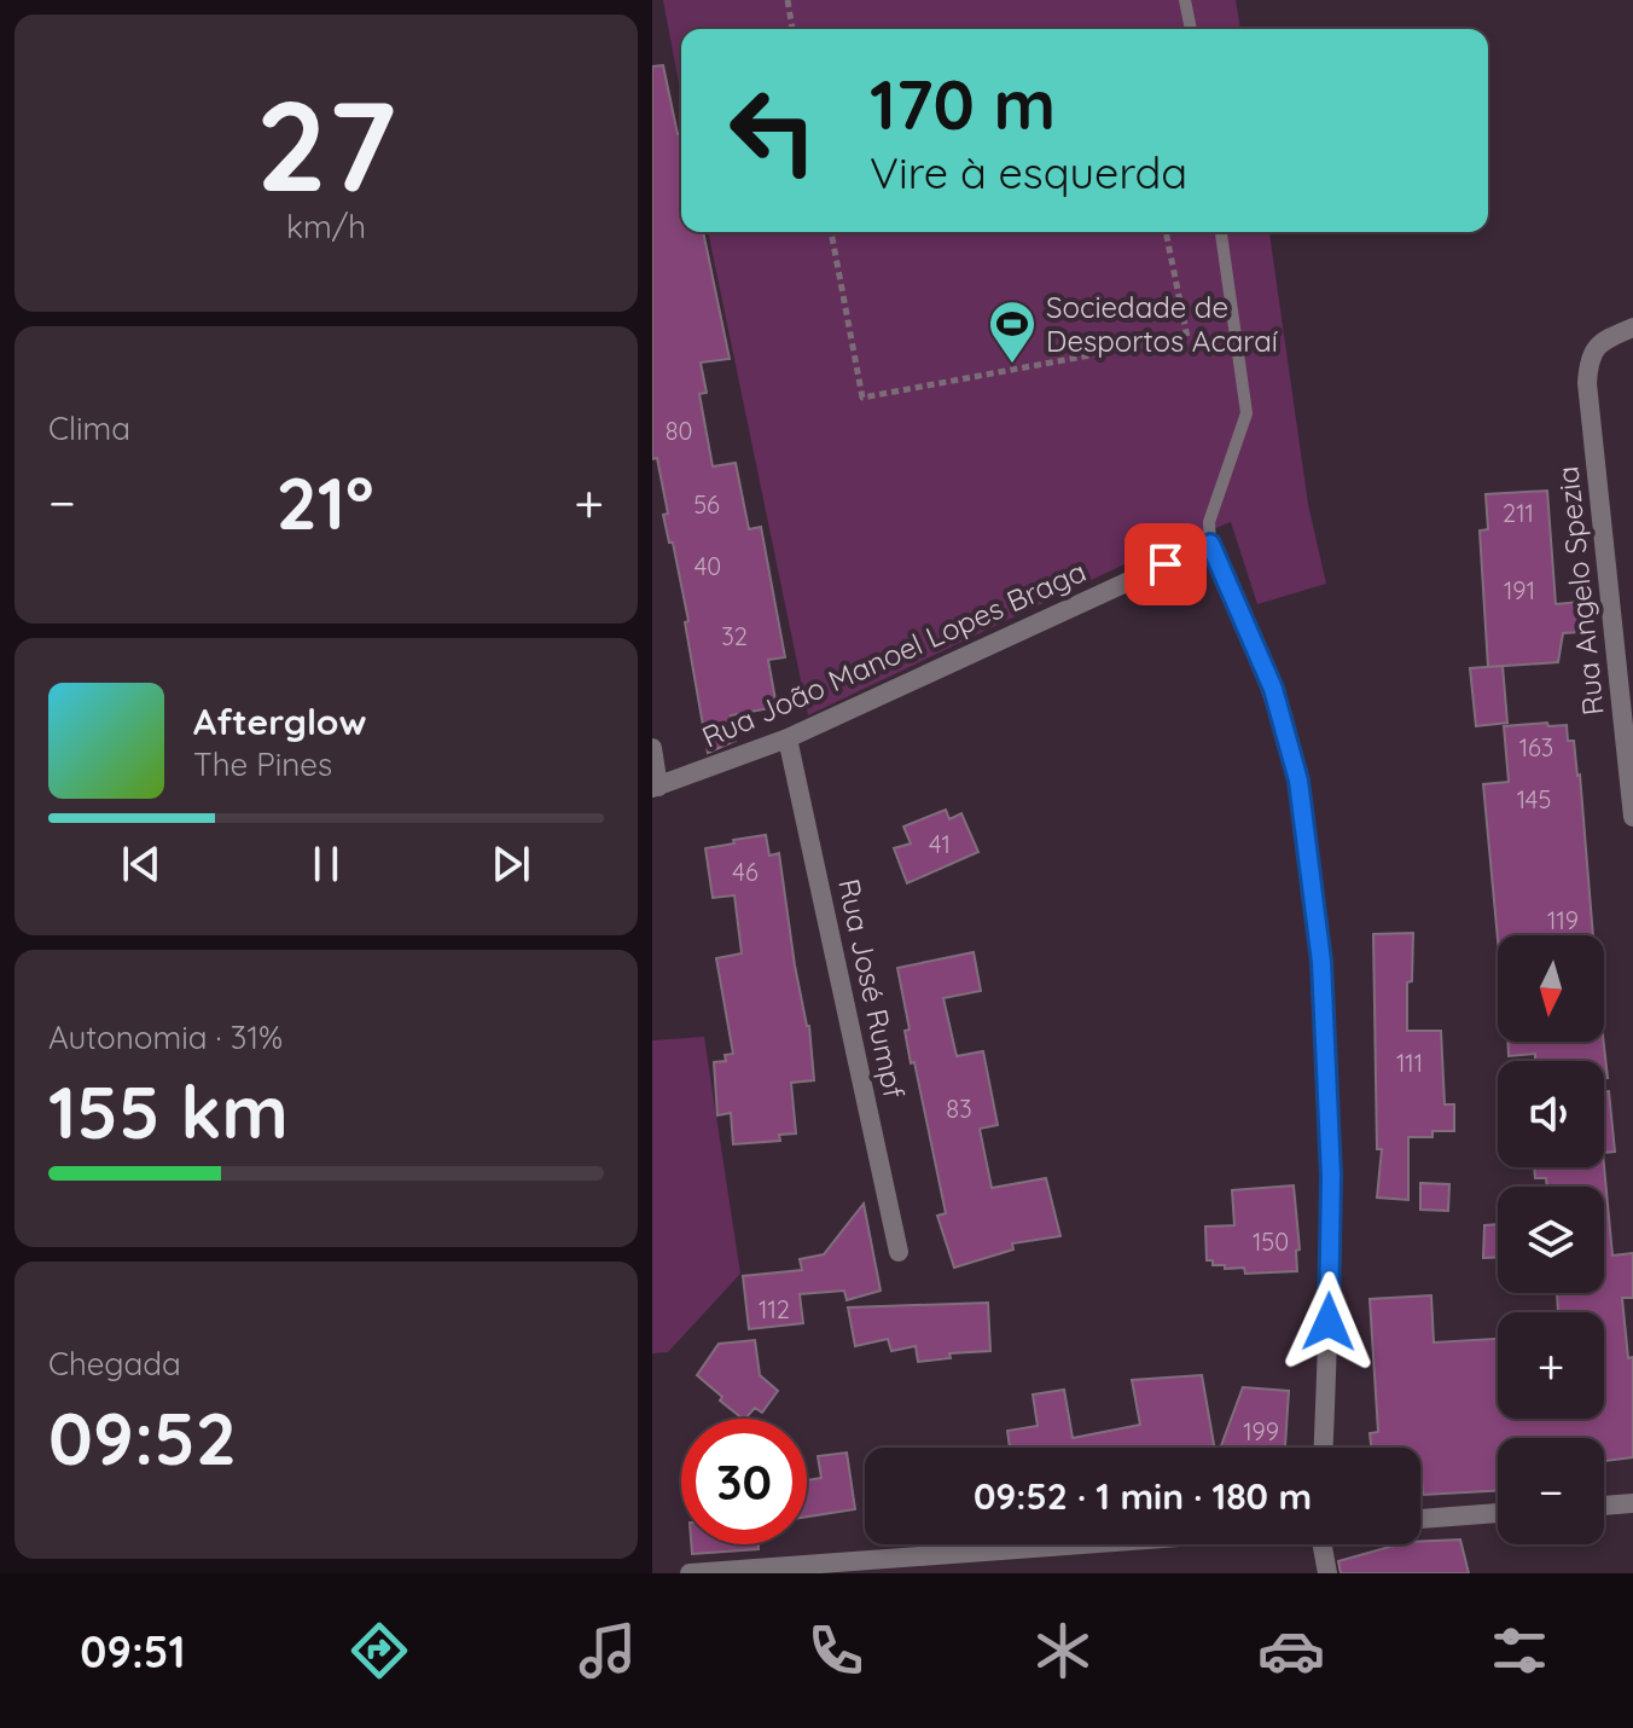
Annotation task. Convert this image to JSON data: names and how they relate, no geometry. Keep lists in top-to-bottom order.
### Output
{
  "streets": {
    "street": ["Rua Angelo Spezia", "Rua João Manoel Lopes Braga", "Rua José Rumpf"]
  },
  "crossings": [
    ["Rua João Manoel Lopes Braga", "Rua José Rumpf"]
  ],
  "places": {
    "sports": ["Sociedade de Desportos Acaraí"]
  },
  "house_numbers": [
    "80",
    "56",
    "211",
    "40",
    "191",
    "32",
    "163",
    "145",
    "41",
    "46",
    "119",
    "111",
    "83",
    "150",
    "112",
    "199"
  ],
  "north": "bottom",
  "page": {
    "tile": [
      ["27", "km/h"],
      "Clima",
      ["Autonomia · 31%", "155 km"],
      ["Chegada", "09:52"]
    ],
    "turn": ["170 m", "Vire à esquerda"],
    "heat": ["−", "21°", "+"],
    "song": ["Afterglow", "The Pines"],
    "map_buttons": ["+", "−"],
    "limit": "30",
    "trip": "09:52 · 1 min · 180 m",
    "tabs": "09:51"
  }
}
